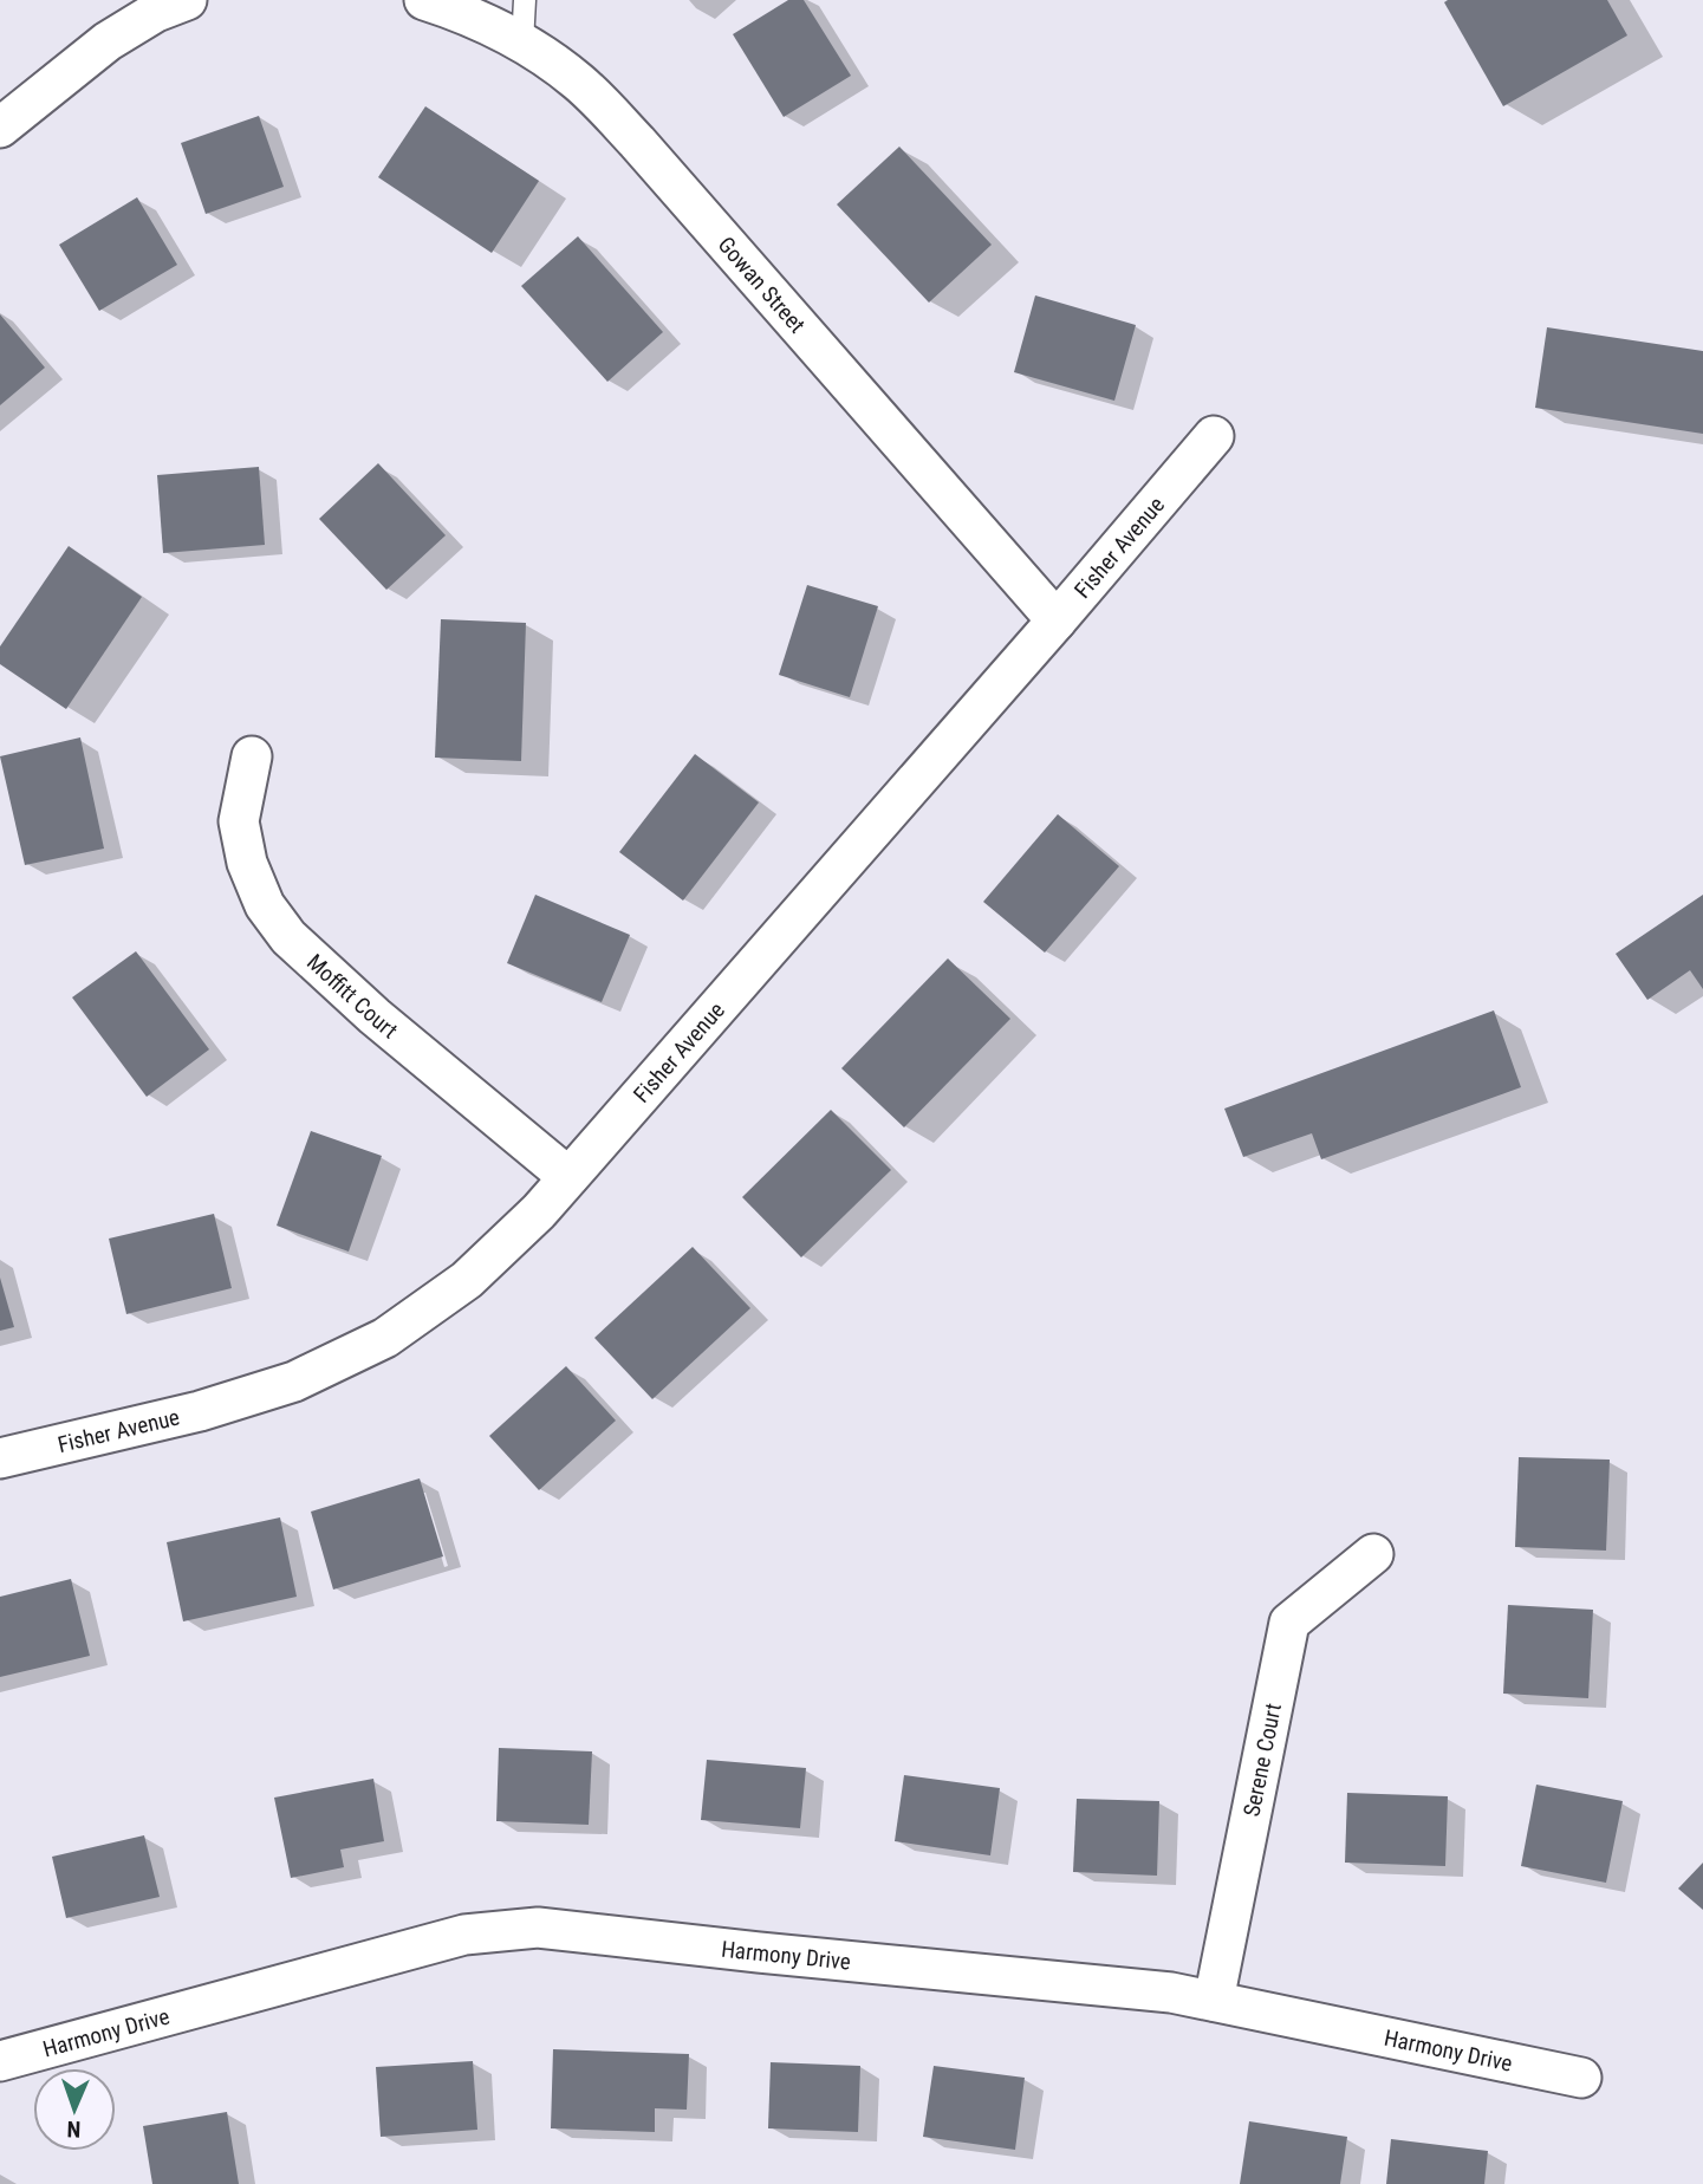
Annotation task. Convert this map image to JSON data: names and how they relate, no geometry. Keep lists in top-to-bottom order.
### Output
{
  "streets": {
    "street": [
      "Gowan Street",
      "Fisher Avenue",
      "Moffitt Court",
      "Serene Court",
      "Harmony Drive"
    ]
  },
  "crossings": [
    ["Gowan Street", "Fisher Avenue"],
    ["Fisher Avenue", "Moffitt Court"],
    ["Serene Court", "Harmony Drive"]
  ],
  "north": "bottom"
}
